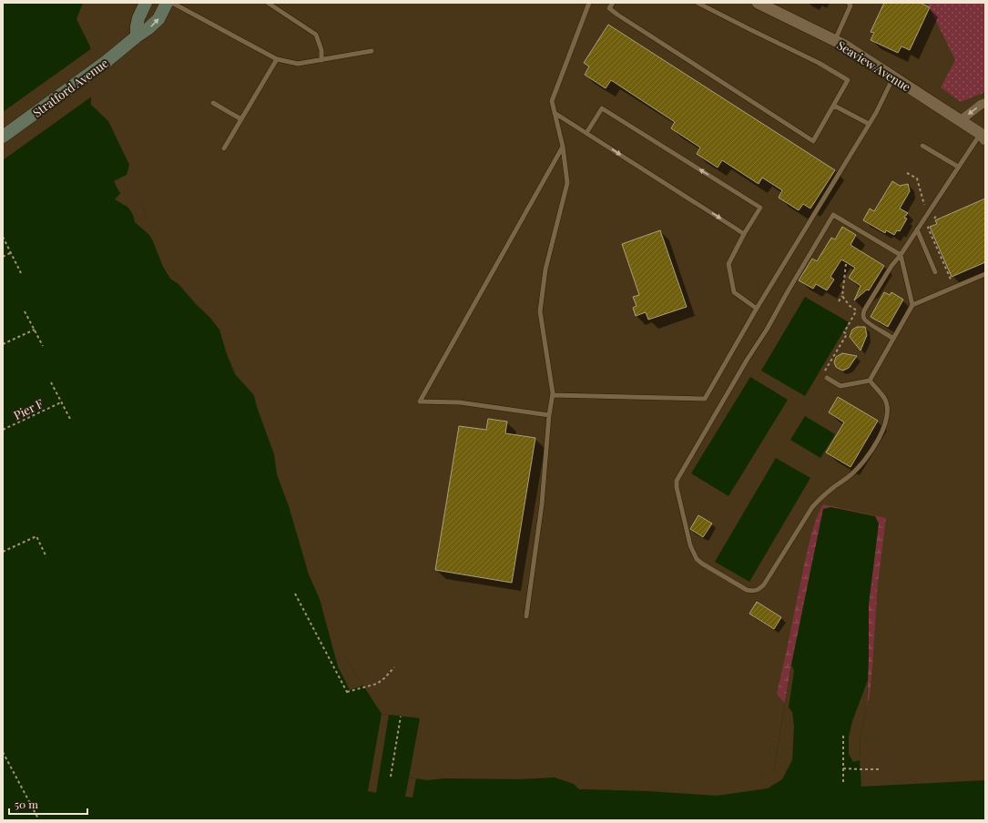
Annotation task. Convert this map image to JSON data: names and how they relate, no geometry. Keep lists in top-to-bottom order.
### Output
{
  "streets": {
    "main road": ["Stratford Avenue"],
    "street": ["Seaview Avenue"],
    "path": ["Pier F"]
  },
  "scale_bar": "50 m"
}
